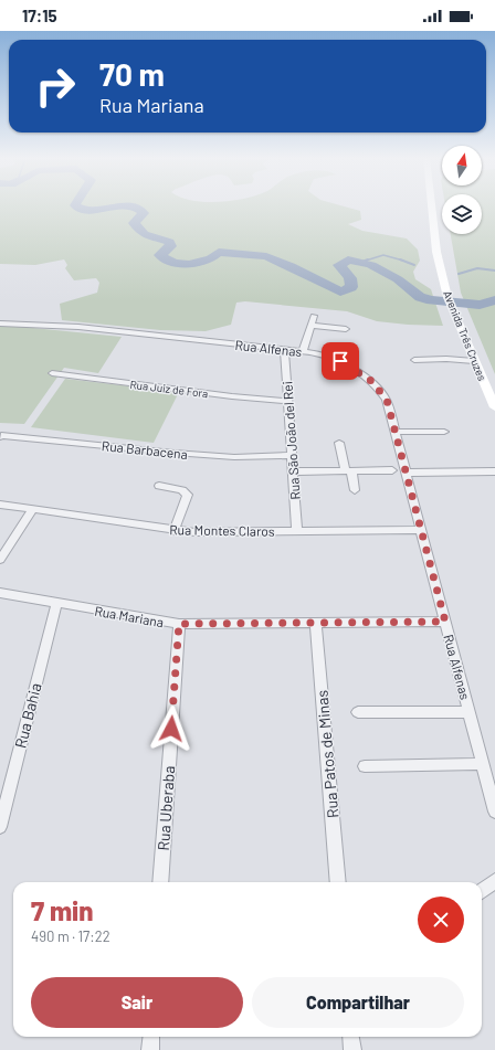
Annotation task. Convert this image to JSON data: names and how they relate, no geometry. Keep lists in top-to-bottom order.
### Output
{
  "streets": {
    "street": [
      "Avenida Três Cruzes",
      "Rua Alfenas",
      "Rua Juiz de Fora",
      "Rua São João del Rei",
      "Rua Barbacena",
      "Rua Montes Claros",
      "Rua Mariana",
      "Rua Bahia",
      "Rua Patos de Minas",
      "Rua Uberaba"
    ]
  },
  "crossings": [
    ["Rua Alfenas", "Rua São João del Rei"],
    ["Rua Alfenas", "Rua Montes Claros"],
    ["Rua Alfenas", "Rua Mariana"],
    ["Rua Juiz de Fora", "Rua São João del Rei"],
    ["Rua São João del Rei", "Rua Barbacena"],
    ["Rua São João del Rei", "Rua Montes Claros"],
    ["Rua Mariana", "Rua Bahia"],
    ["Rua Mariana", "Rua Patos de Minas"],
    ["Rua Mariana", "Rua Uberaba"]
  ],
  "north": "top",
  "page": {
    "status": "17:15",
    "turn": ["70 m", "Rua Mariana"],
    "heading": ["7 min", "490 m · 17:22"],
    "buttons": ["Sair", "Compartilhar"]
  }
}
